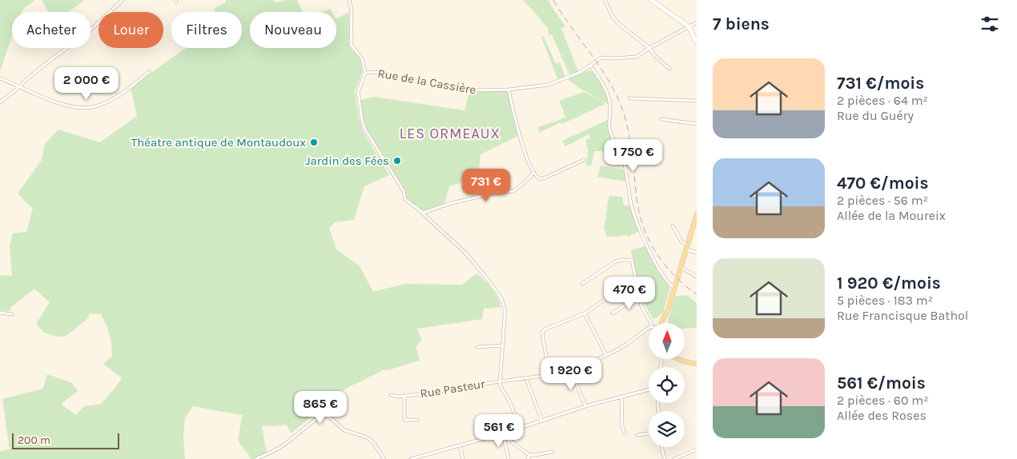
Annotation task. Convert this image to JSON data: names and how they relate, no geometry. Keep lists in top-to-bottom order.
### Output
{
  "streets": {
    "street": ["Rue de la Cassière", "Rue Pasteur"]
  },
  "districts": ["LES ORMEAUX"],
  "places": ["Théatre antique de Montaudoux", "Jardin des Fées"],
  "scale_bar": "200 m",
  "north": "top",
  "page": {
    "heading": "7 biens",
    "chip": [
      "Acheter",
      "Louer",
      "Filtres",
      "Nouveau"
    ],
    "list": [
      {
        "name": "731 €/mois",
        "note": "2 pièces · 64 m² · Rue du Guéry"
      },
      {
        "name": "470 €/mois",
        "note": "2 pièces · 56 m² · Allée de la Moureix"
      },
      {
        "name": "1 920 €/mois",
        "note": "5 pièces · 183 m² · Rue Francisque Bathol"
      },
      {
        "name": "561 €/mois",
        "note": "2 pièces · 60 m² · Allée des Roses"
      }
    ],
    "price": [
      "2 000 €",
      "1 750 €",
      "731 €",
      "470 €",
      "1 920 €",
      "865 €",
      "561 €"
    ],
    "scale": "200 m"
  }
}
